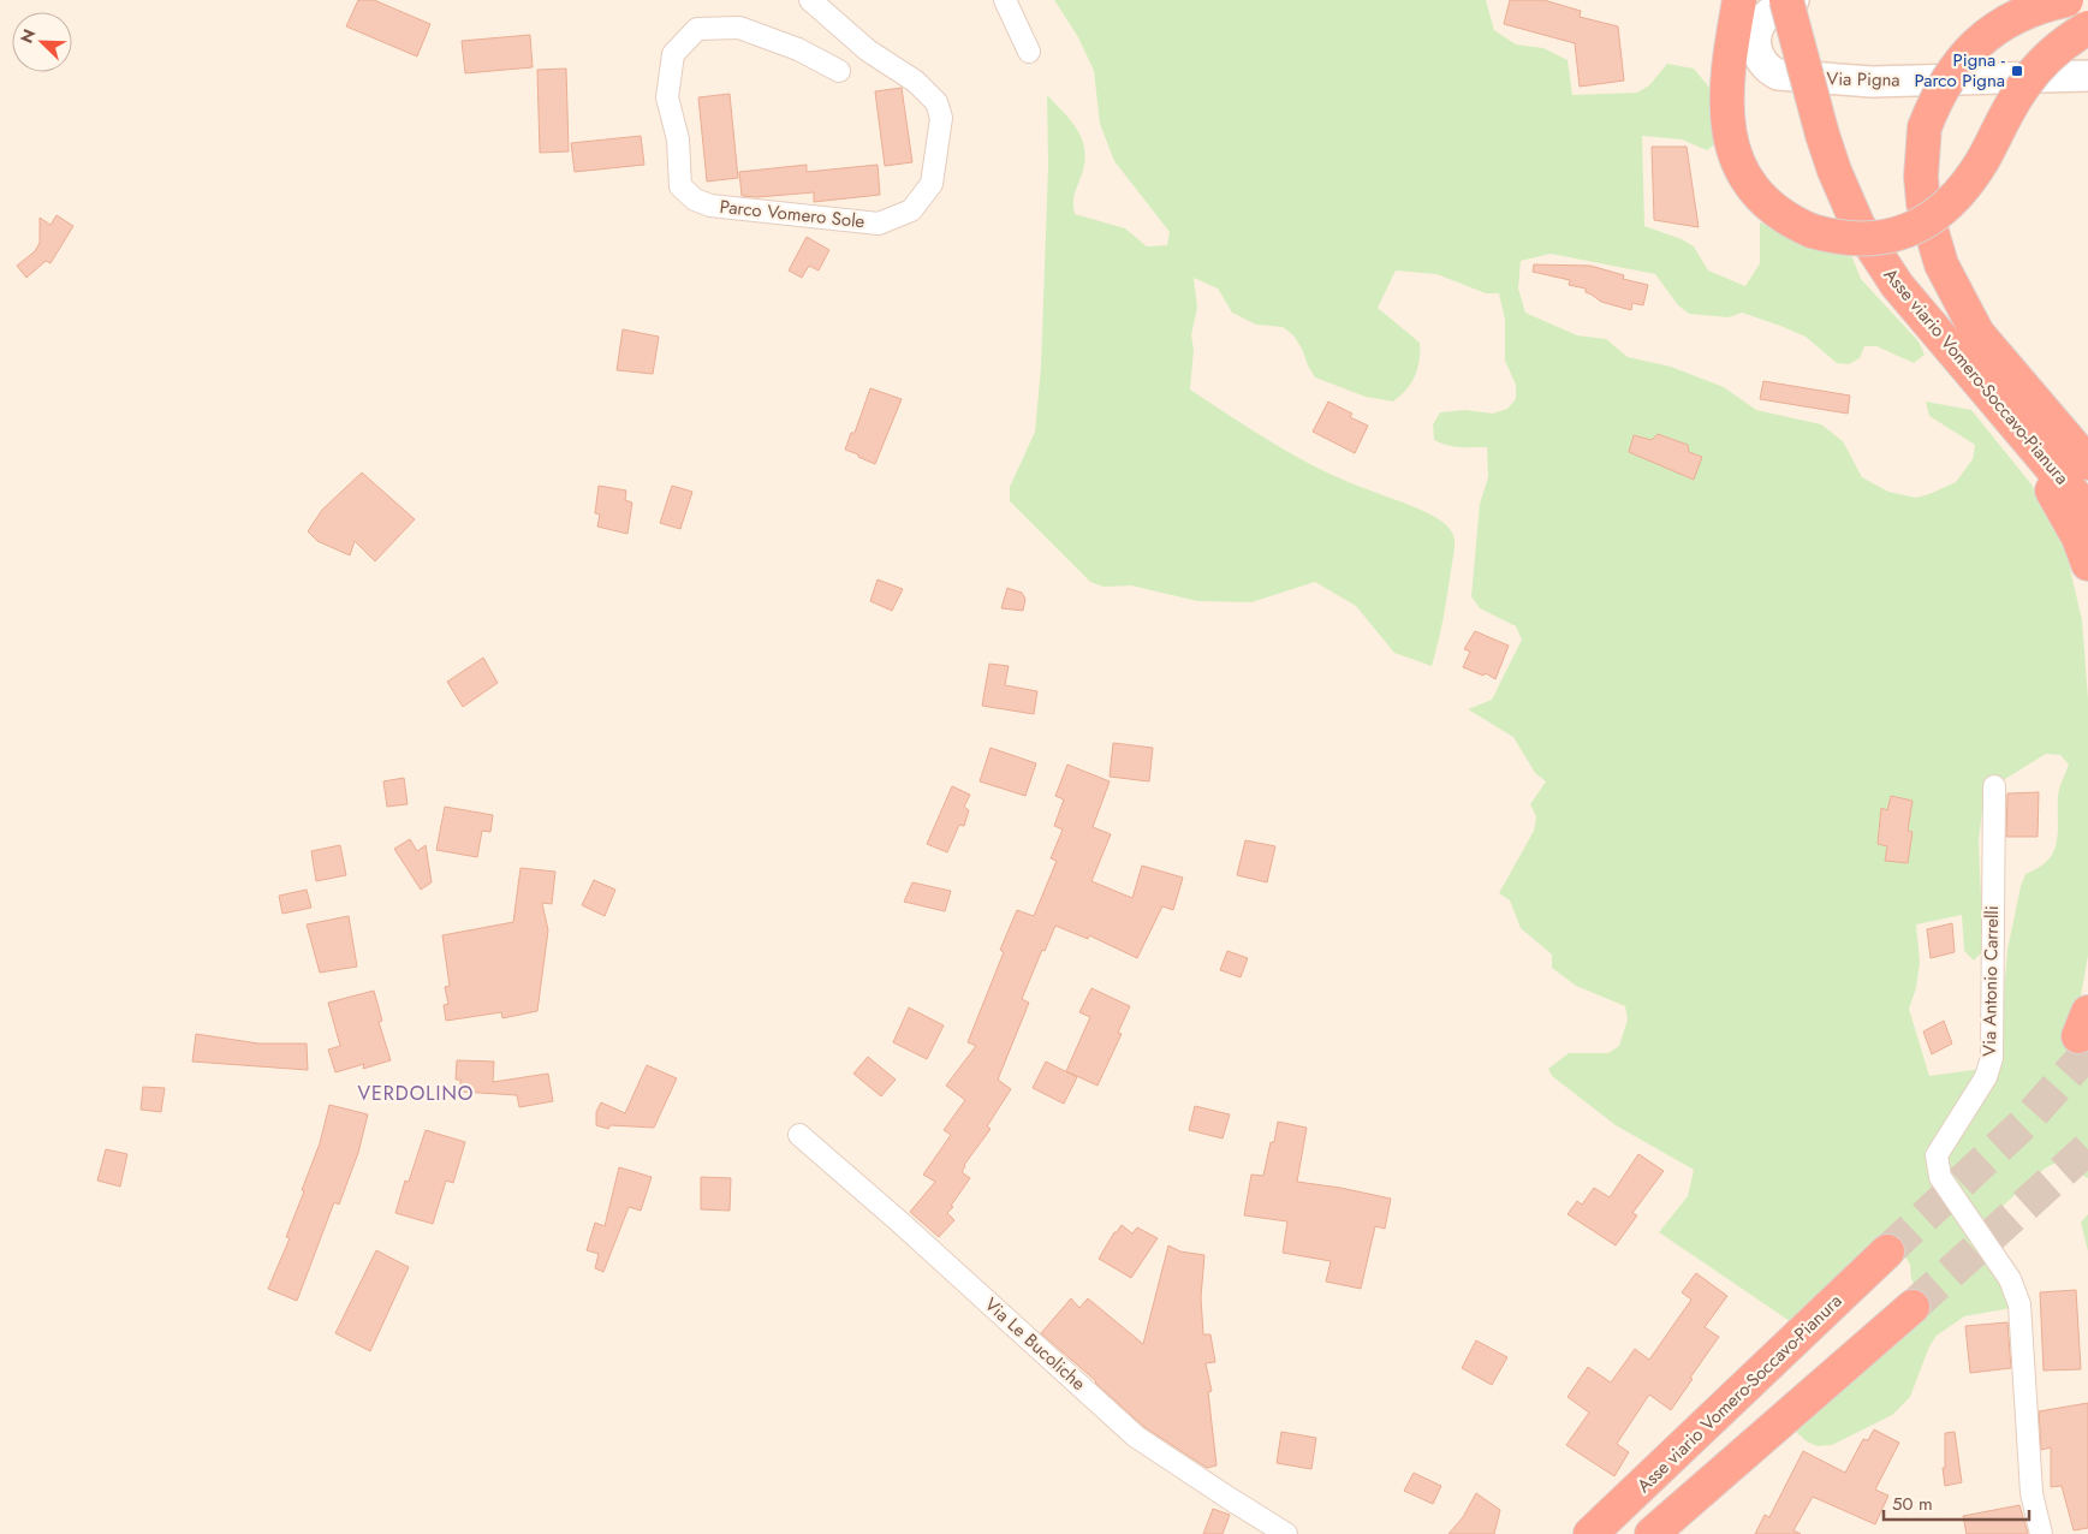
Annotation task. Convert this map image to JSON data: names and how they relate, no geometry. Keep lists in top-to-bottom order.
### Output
{
  "streets": {
    "highway": ["Asse viario Vomero-Soccavo-Pianura"],
    "main road": ["Via Pigna"],
    "street": ["Parco Vomero Sole", "Via Antonio Carrelli", "Via Le Bucoliche"]
  },
  "districts": ["VERDOLINO"],
  "places": {
    "transit": ["Pigna - Parco Pigna"]
  },
  "scale_bar": "50 m",
  "north": "top left"
}
